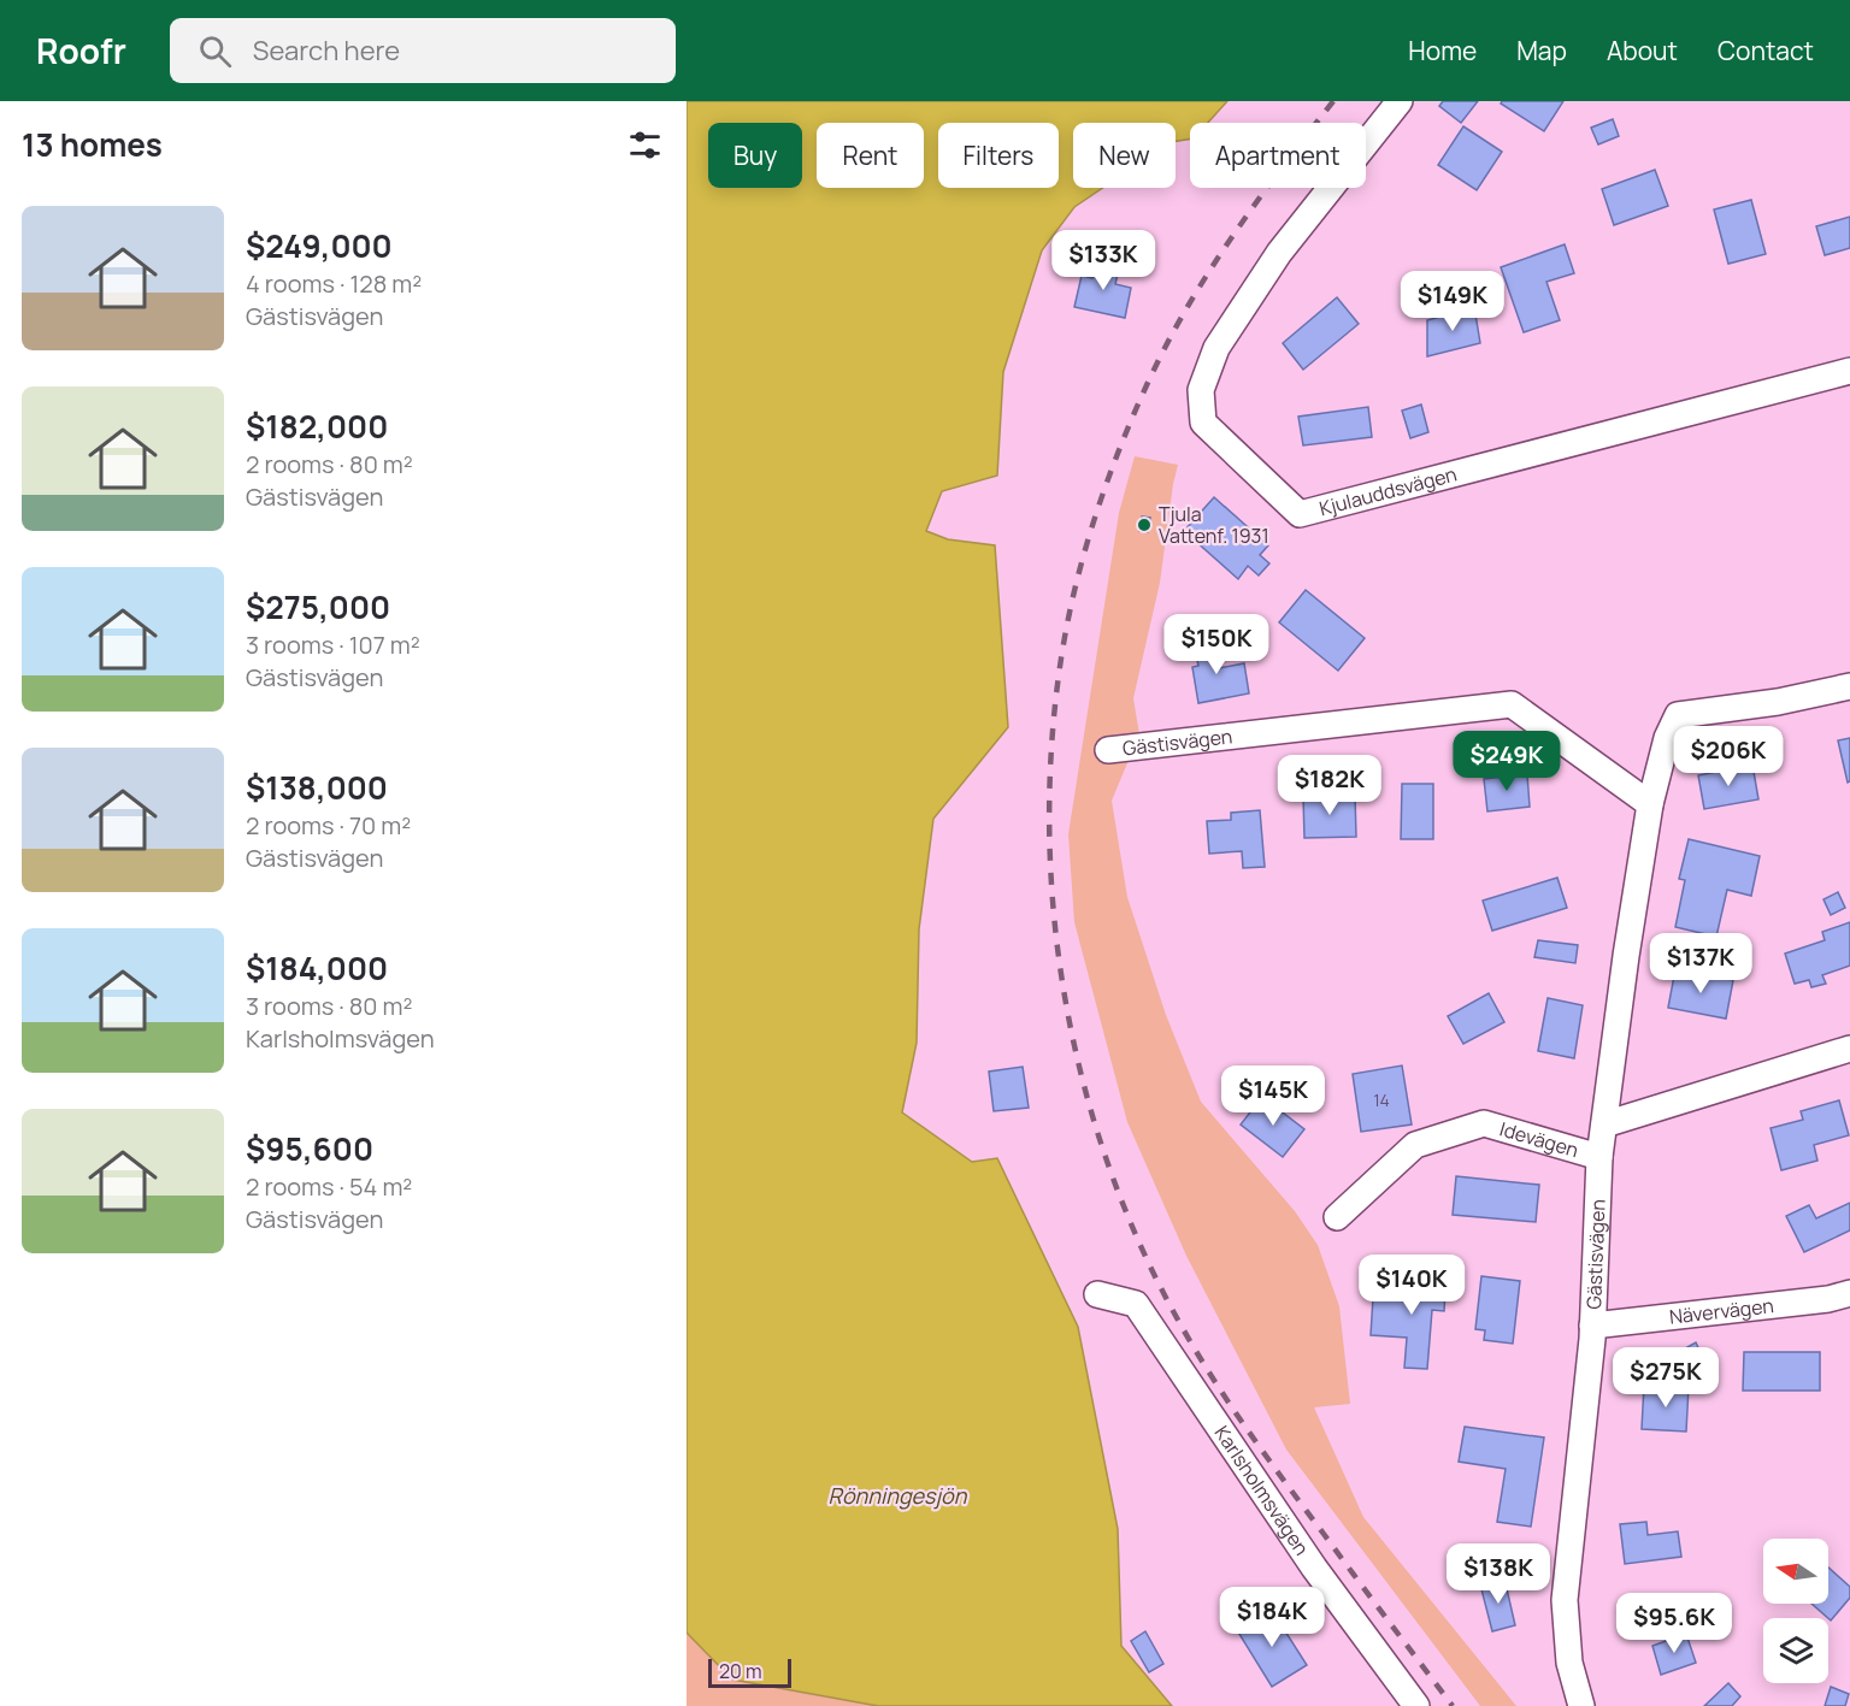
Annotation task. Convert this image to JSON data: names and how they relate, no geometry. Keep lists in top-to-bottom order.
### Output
{
  "streets": {
    "street": [
      "Kjulauddsvägen",
      "Gästisvägen",
      "Idevägen",
      "Nävervägen",
      "Karlsholmsvägen"
    ]
  },
  "crossings": [
    ["Gästisvägen", "Idevägen"],
    ["Gästisvägen", "Nävervägen"]
  ],
  "water": ["Rönningesjön"],
  "places": ["Tjula Vattenf. 1931"],
  "house_numbers": ["14"],
  "scale_bar": "20 m",
  "north": "left",
  "page": {
    "header": "Roofr",
    "search": "Search here",
    "nav": [
      "Home",
      "Map",
      "About",
      "Contact"
    ],
    "heading": "13 homes",
    "chip": [
      "Buy",
      "Rent",
      "Filters",
      "New",
      "Apartment"
    ],
    "list": [
      {
        "name": "$249,000",
        "note": "4 rooms · 128 m² · Gästisvägen"
      },
      {
        "name": "$182,000",
        "note": "2 rooms · 80 m² · Gästisvägen"
      },
      {
        "name": "$275,000",
        "note": "3 rooms · 107 m² · Gästisvägen"
      },
      {
        "name": "$138,000",
        "note": "2 rooms · 70 m² · Gästisvägen"
      },
      {
        "name": "$184,000",
        "note": "3 rooms · 80 m² · Karlsholmsvägen"
      },
      {
        "name": "$95,600",
        "note": "2 rooms · 54 m² · Gästisvägen"
      }
    ],
    "price": [
      "$133K",
      "$149K",
      "$150K",
      "$206K",
      "$249K",
      "$182K",
      "$137K",
      "$145K",
      "$140K",
      "$275K",
      "$138K",
      "$184K",
      "$95.6K"
    ],
    "scale": "20 m"
  }
}
